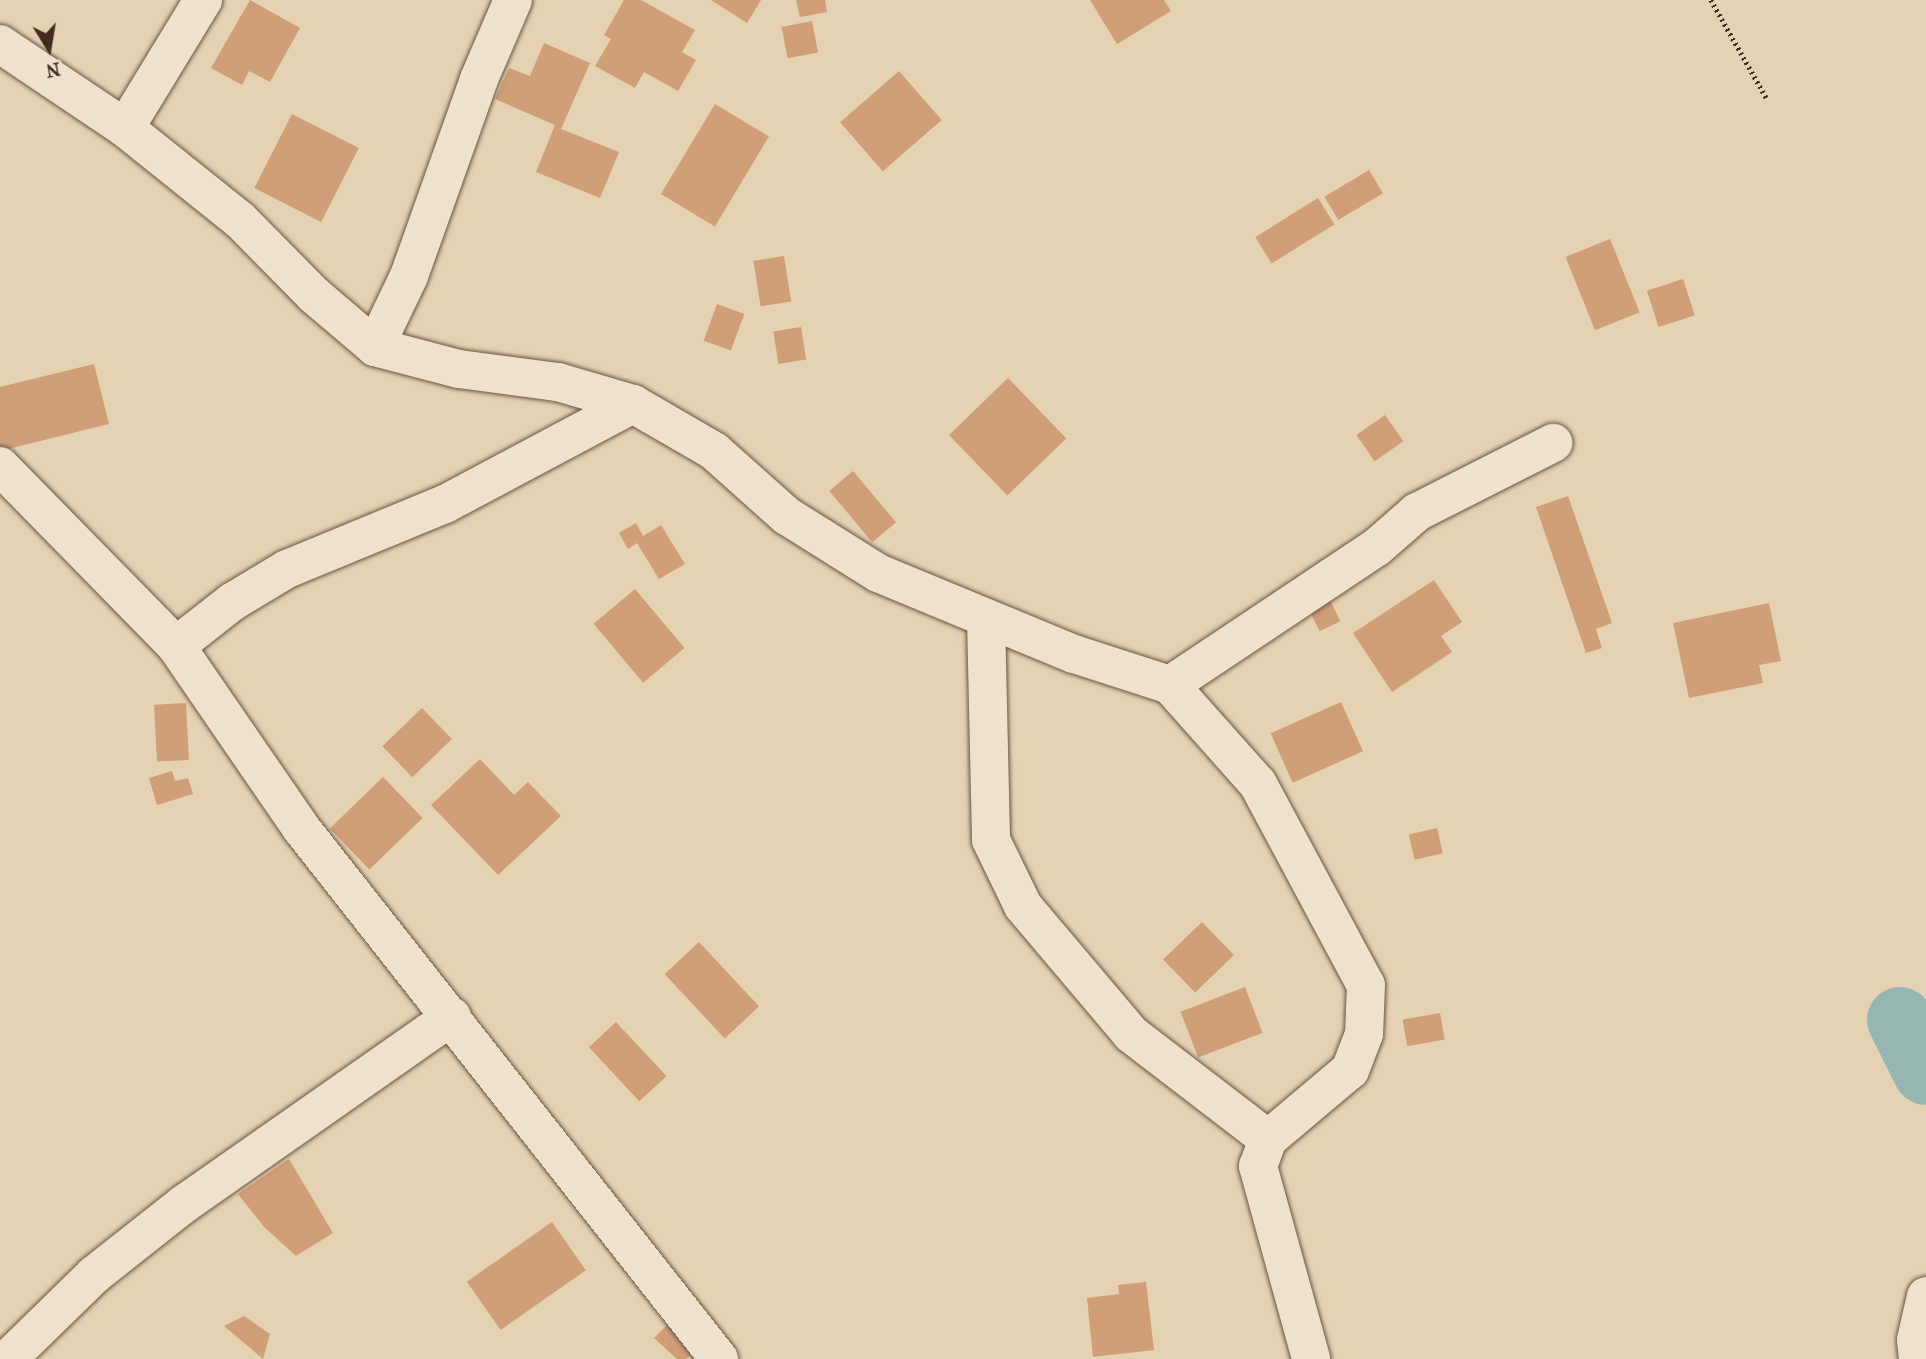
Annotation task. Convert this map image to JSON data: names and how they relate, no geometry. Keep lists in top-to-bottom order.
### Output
{
  "north": "bottom"
}
